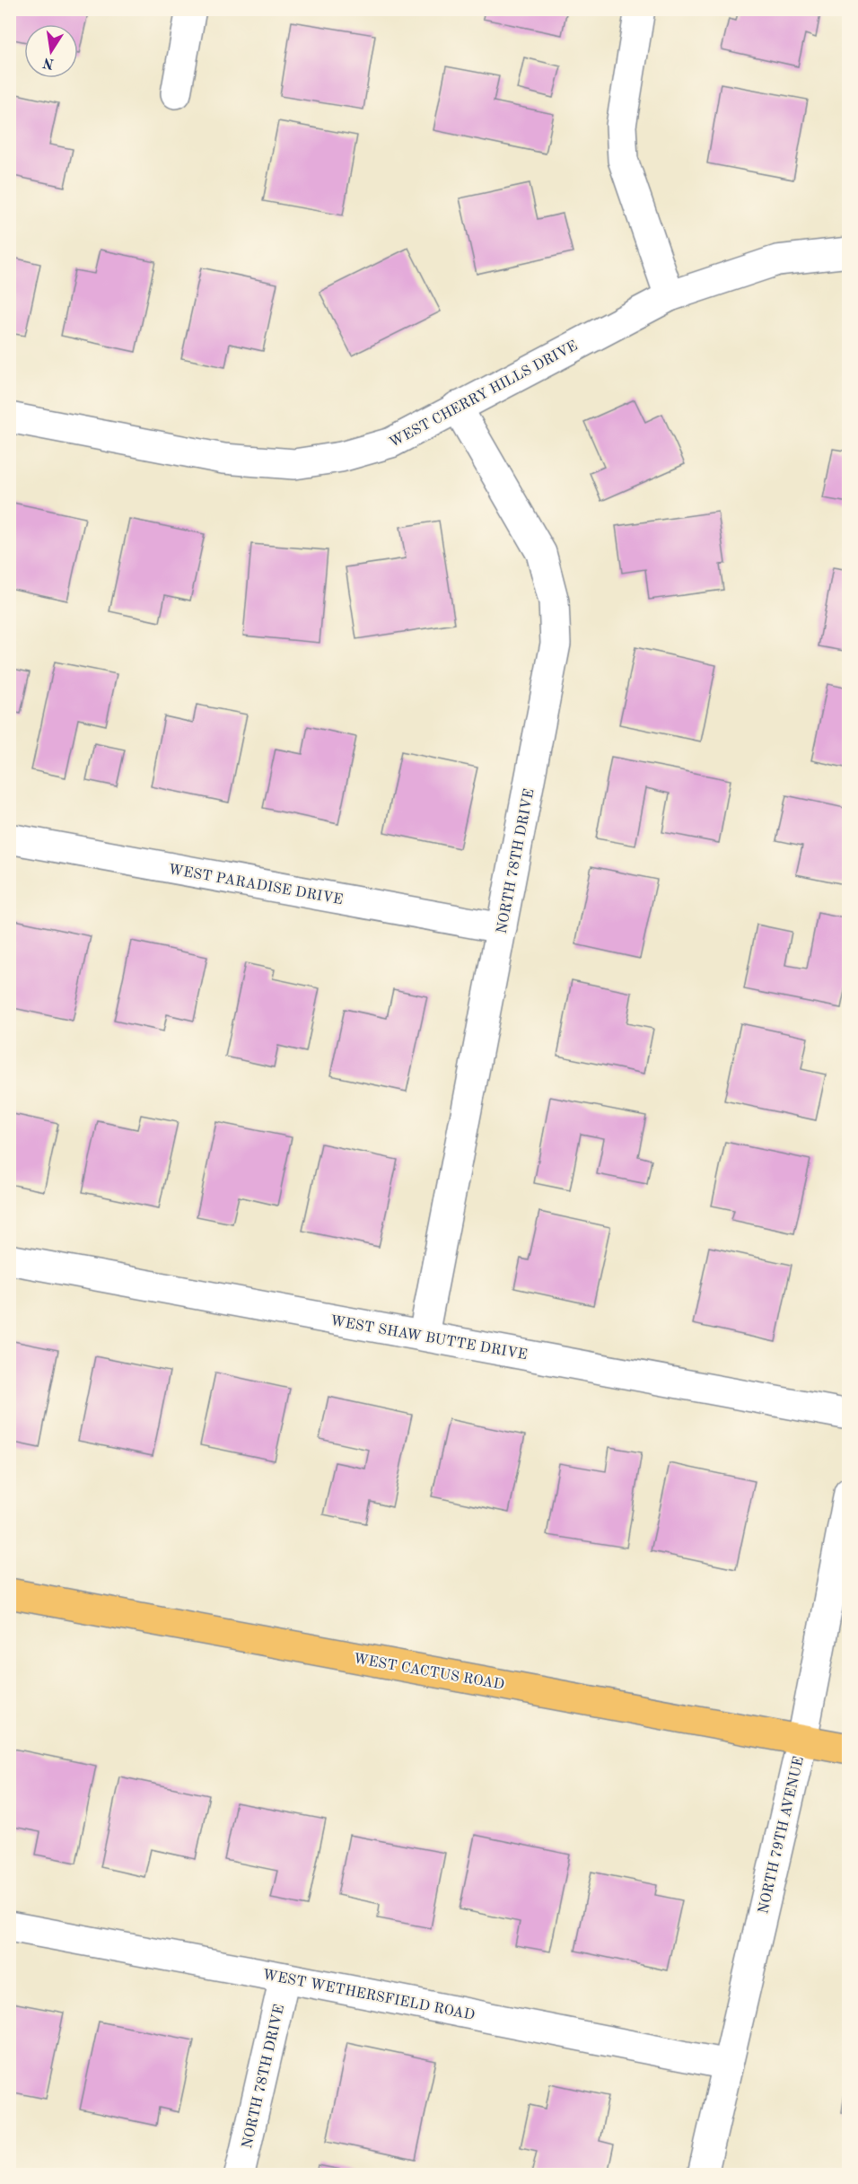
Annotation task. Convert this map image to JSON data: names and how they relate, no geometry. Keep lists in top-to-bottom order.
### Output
{
  "streets": {
    "main road": ["WEST CACTUS ROAD"],
    "street": [
      "WEST CHERRY HILLS DRIVE",
      "NORTH 78TH DRIVE",
      "WEST PARADISE DRIVE",
      "WEST SHAW BUTTE DRIVE",
      "NORTH 79TH AVENUE",
      "WEST WETHERSFIELD ROAD"
    ]
  },
  "crossings": [
    ["WEST CHERRY HILLS DRIVE", "NORTH 78TH DRIVE"],
    ["NORTH 78TH DRIVE", "WEST PARADISE DRIVE"],
    ["NORTH 78TH DRIVE", "WEST SHAW BUTTE DRIVE"],
    ["NORTH 78TH DRIVE", "WEST WETHERSFIELD ROAD"],
    ["WEST CACTUS ROAD", "NORTH 79TH AVENUE"],
    ["NORTH 79TH AVENUE", "WEST WETHERSFIELD ROAD"]
  ],
  "north": "bottom"
}
